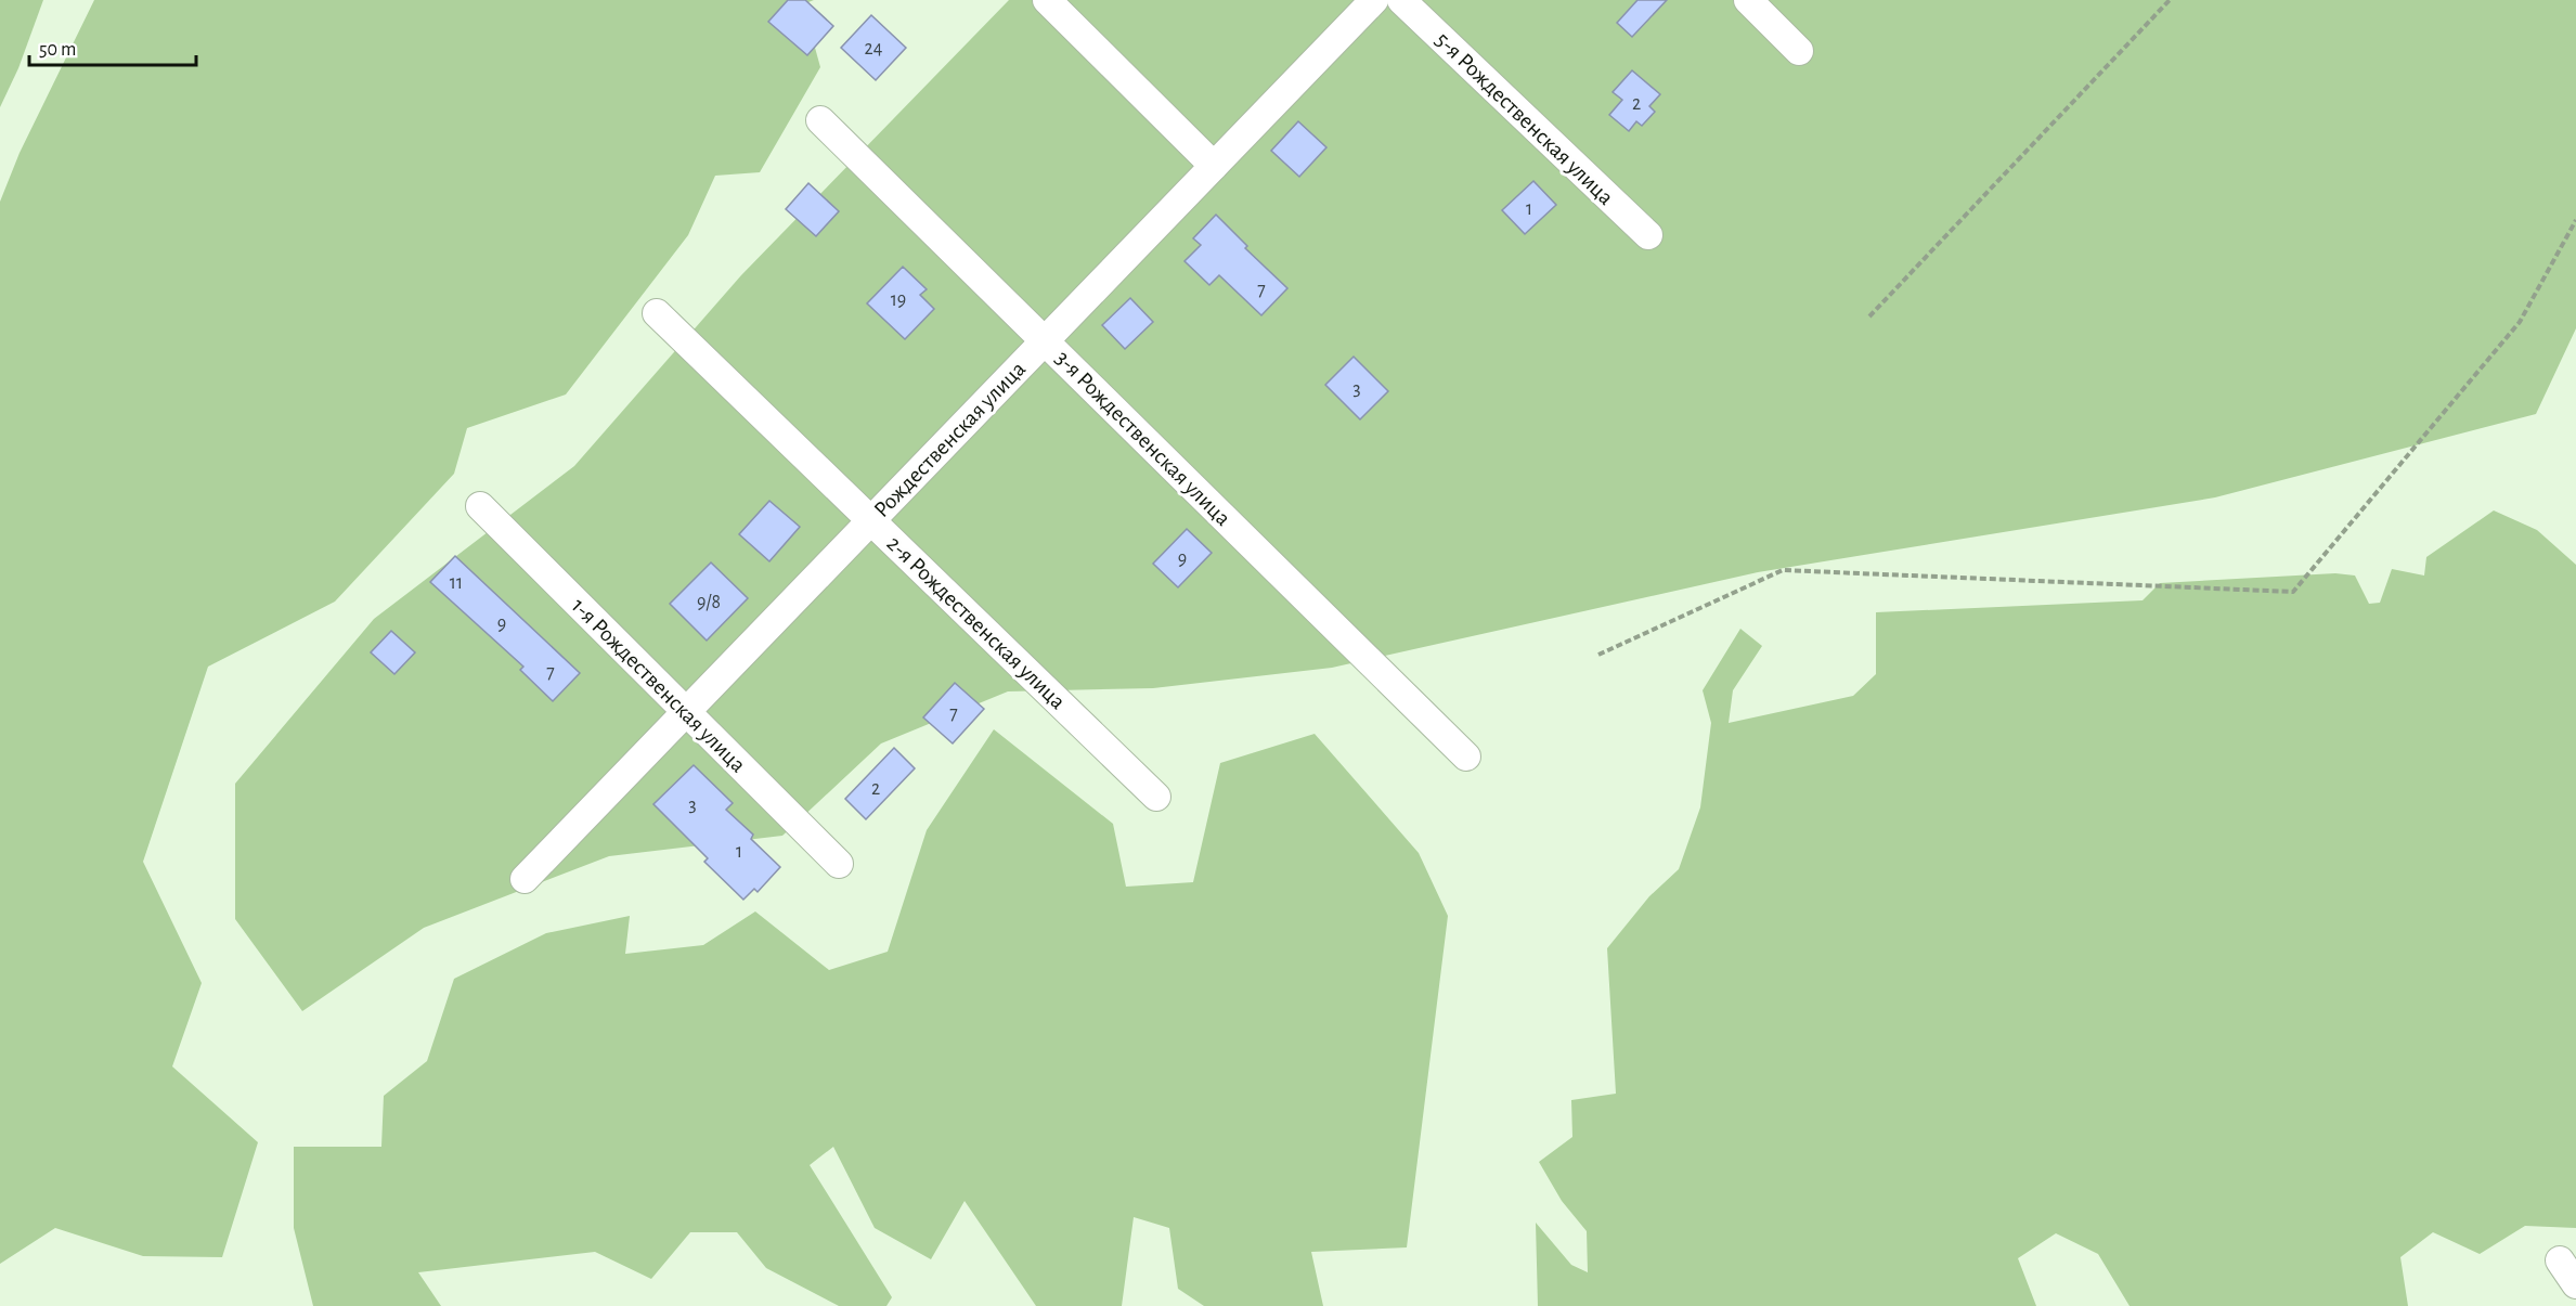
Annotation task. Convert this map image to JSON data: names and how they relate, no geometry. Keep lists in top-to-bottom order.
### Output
{
  "streets": {
    "street": [
      "5-я Рождественская улица",
      "3-я Рождественская улица",
      "Рождественская улица",
      "2-я Рождественская улица",
      "1-я Рождественская улица"
    ]
  },
  "crossings": [
    ["3-я Рождественская улица", "Рождественская улица"],
    ["Рождественская улица", "2-я Рождественская улица"],
    ["Рождественская улица", "1-я Рождественская улица"]
  ],
  "house_numbers": [
    "24",
    "2",
    "1",
    "7",
    "19",
    "3",
    "9",
    "11",
    "9/8",
    "9",
    "7",
    "7",
    "2",
    "3",
    "1"
  ],
  "scale_bar": "50 m"
}
